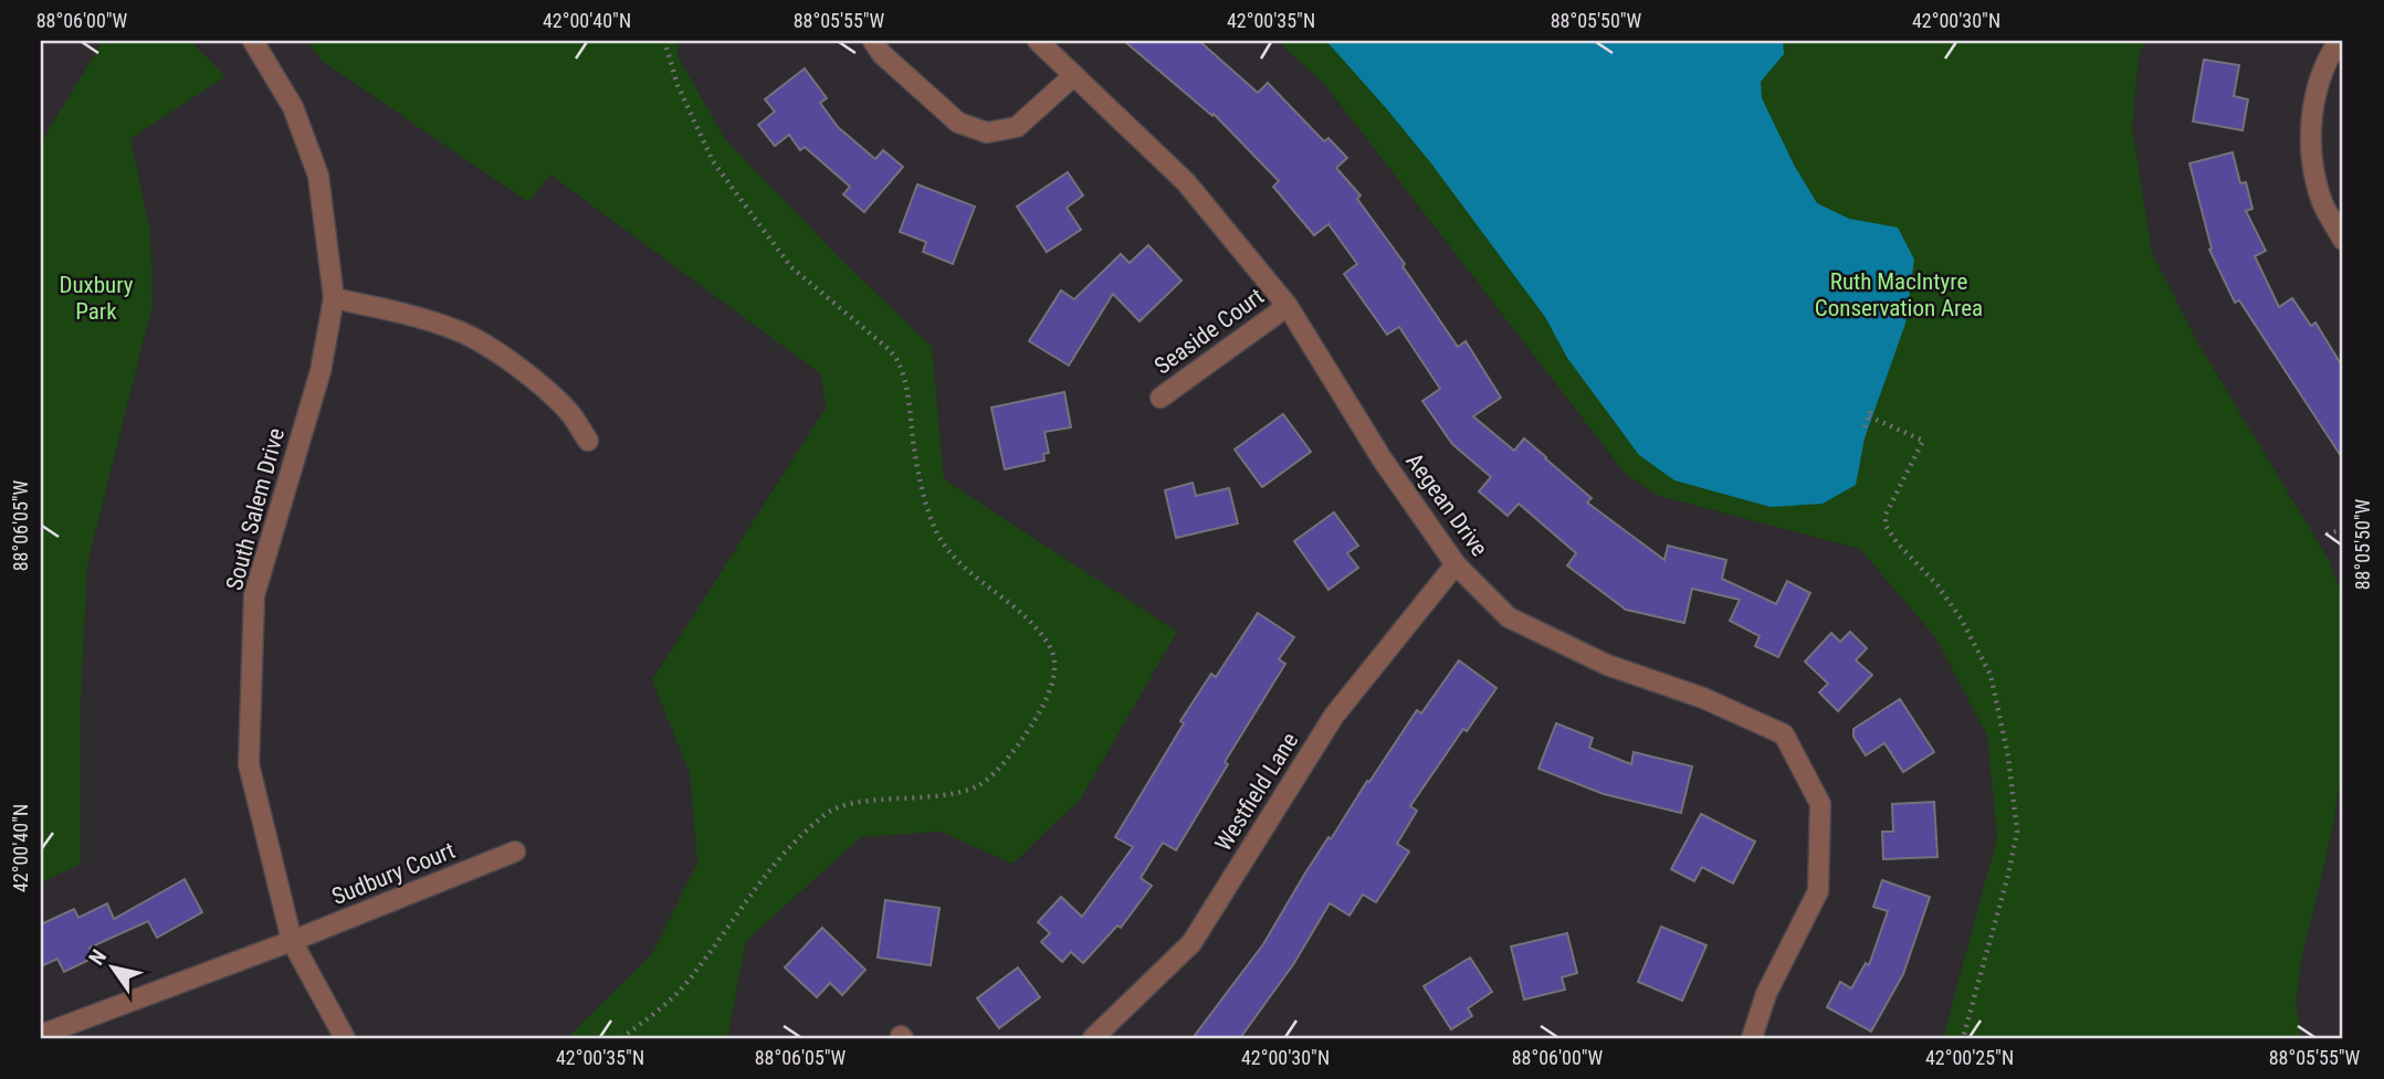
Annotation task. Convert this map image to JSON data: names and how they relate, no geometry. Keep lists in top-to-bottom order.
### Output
{
  "streets": {
    "street": [
      "Seaside Court",
      "Aegean Drive",
      "South Salem Drive",
      "Westfield Lane",
      "Sudbury Court"
    ]
  },
  "crossings": [
    ["Seaside Court", "Aegean Drive"],
    ["Aegean Drive", "Westfield Lane"],
    ["South Salem Drive", "Sudbury Court"]
  ],
  "parks": ["Ruth MacIntyre Conservation Area", "Duxbury Park"],
  "north": "top left",
  "coordinates": [
    "88°06'00\"W",
    "42°00'40\"N",
    "88°05'55\"W",
    "42°00'35\"N",
    "88°05'50\"W",
    "42°00'30\"N",
    "88°06'05\"W",
    "42°00'25\"N"
  ]
}
